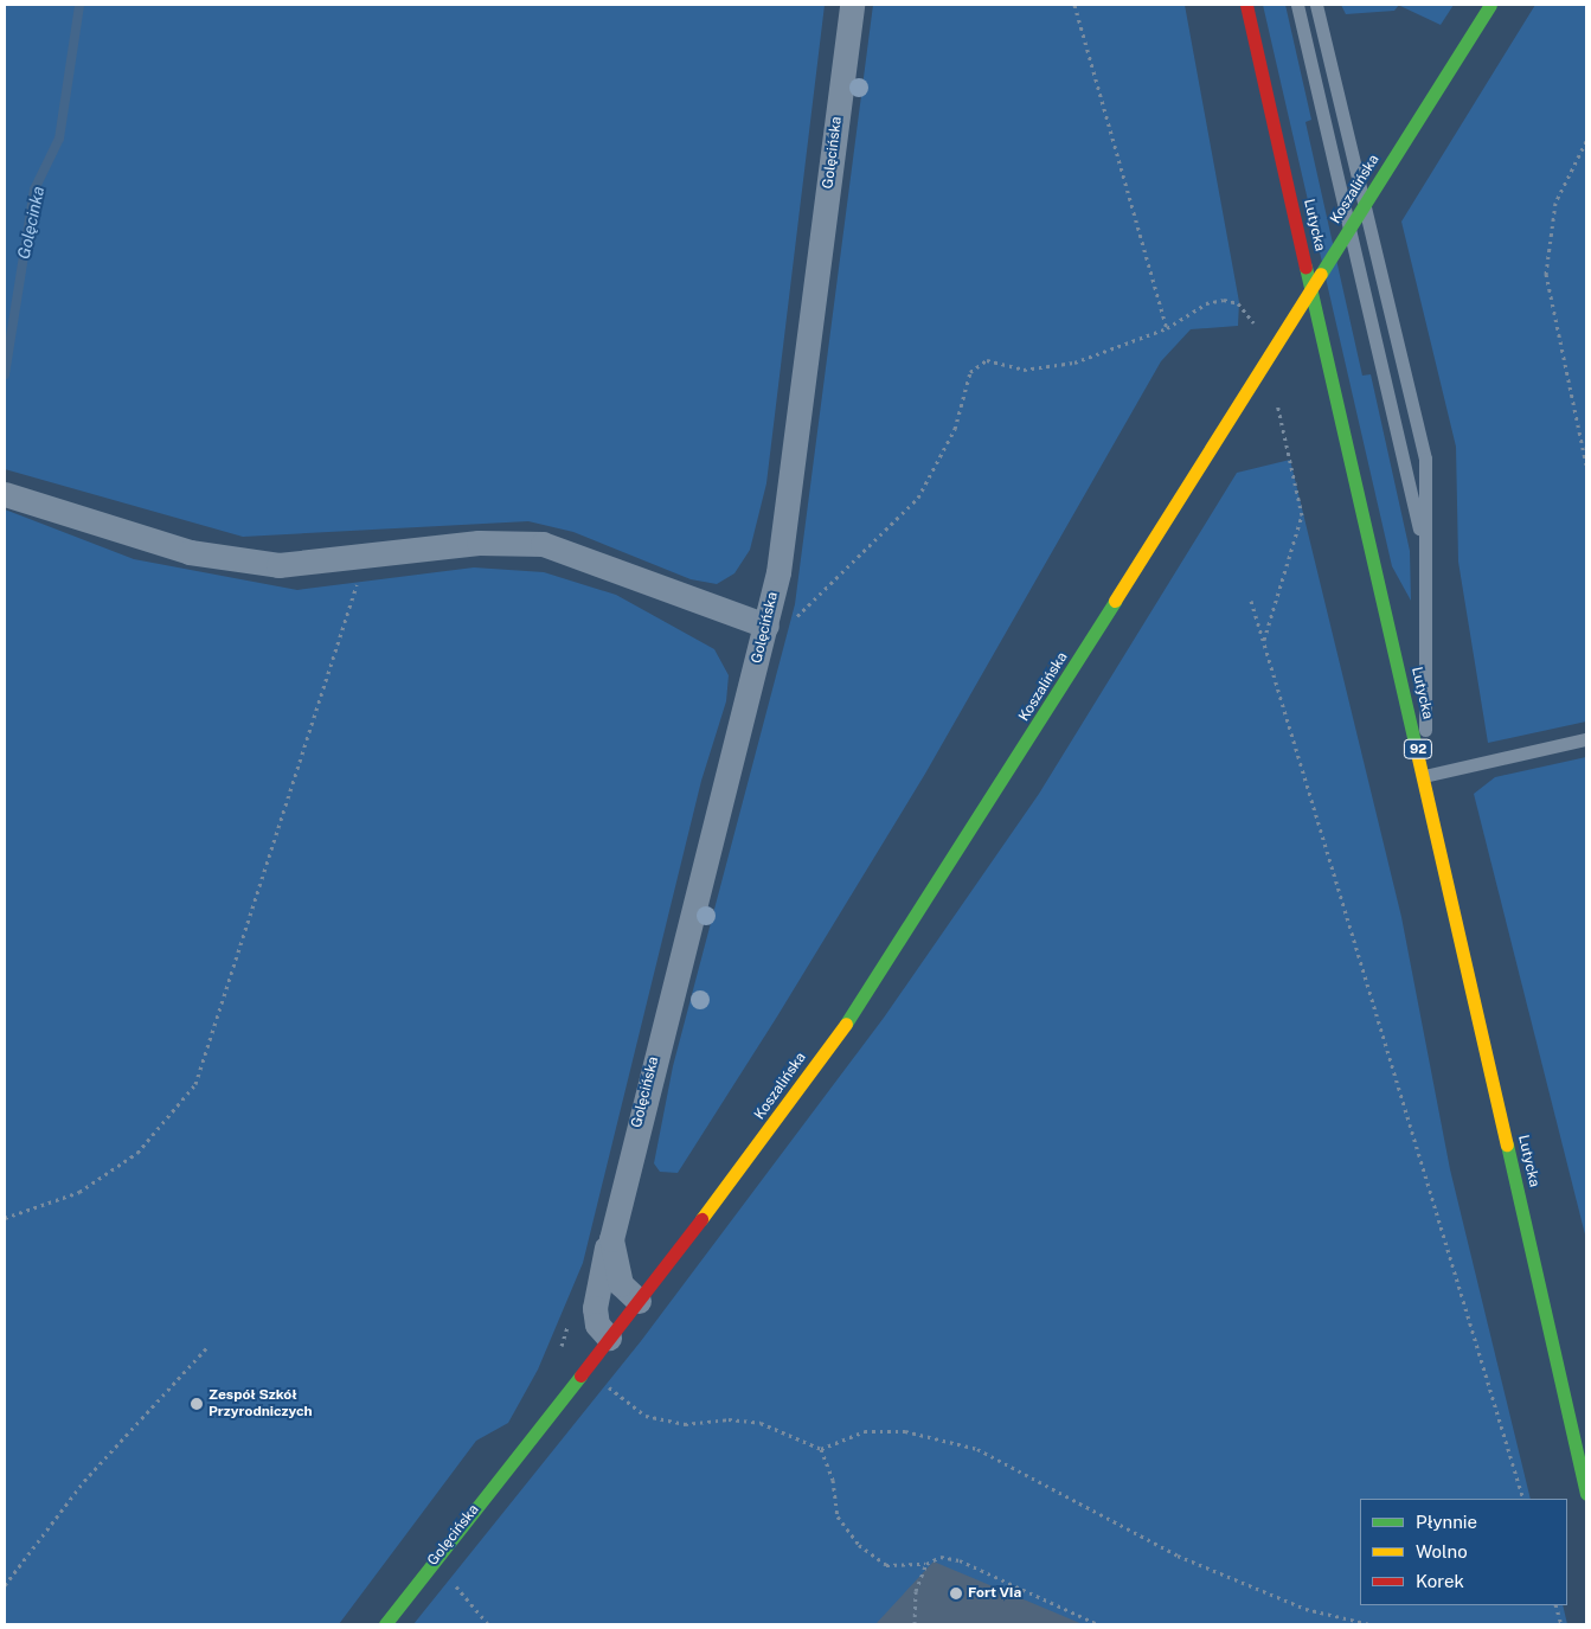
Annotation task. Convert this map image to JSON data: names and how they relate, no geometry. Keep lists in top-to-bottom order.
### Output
{
  "streets": {
    "street": [
      "Golęcińska",
      "Koszalińska",
      "Lutycka",
      "92"
    ]
  },
  "crossings": [
    ["Golęcińska", "Koszalińska"]
  ],
  "water": ["Golęcinka"],
  "places": ["Zespół Szkół Przyrodniczych", "Fort VIa"],
  "legend": ["Płynnie", "Wolno", "Korek"]
}
